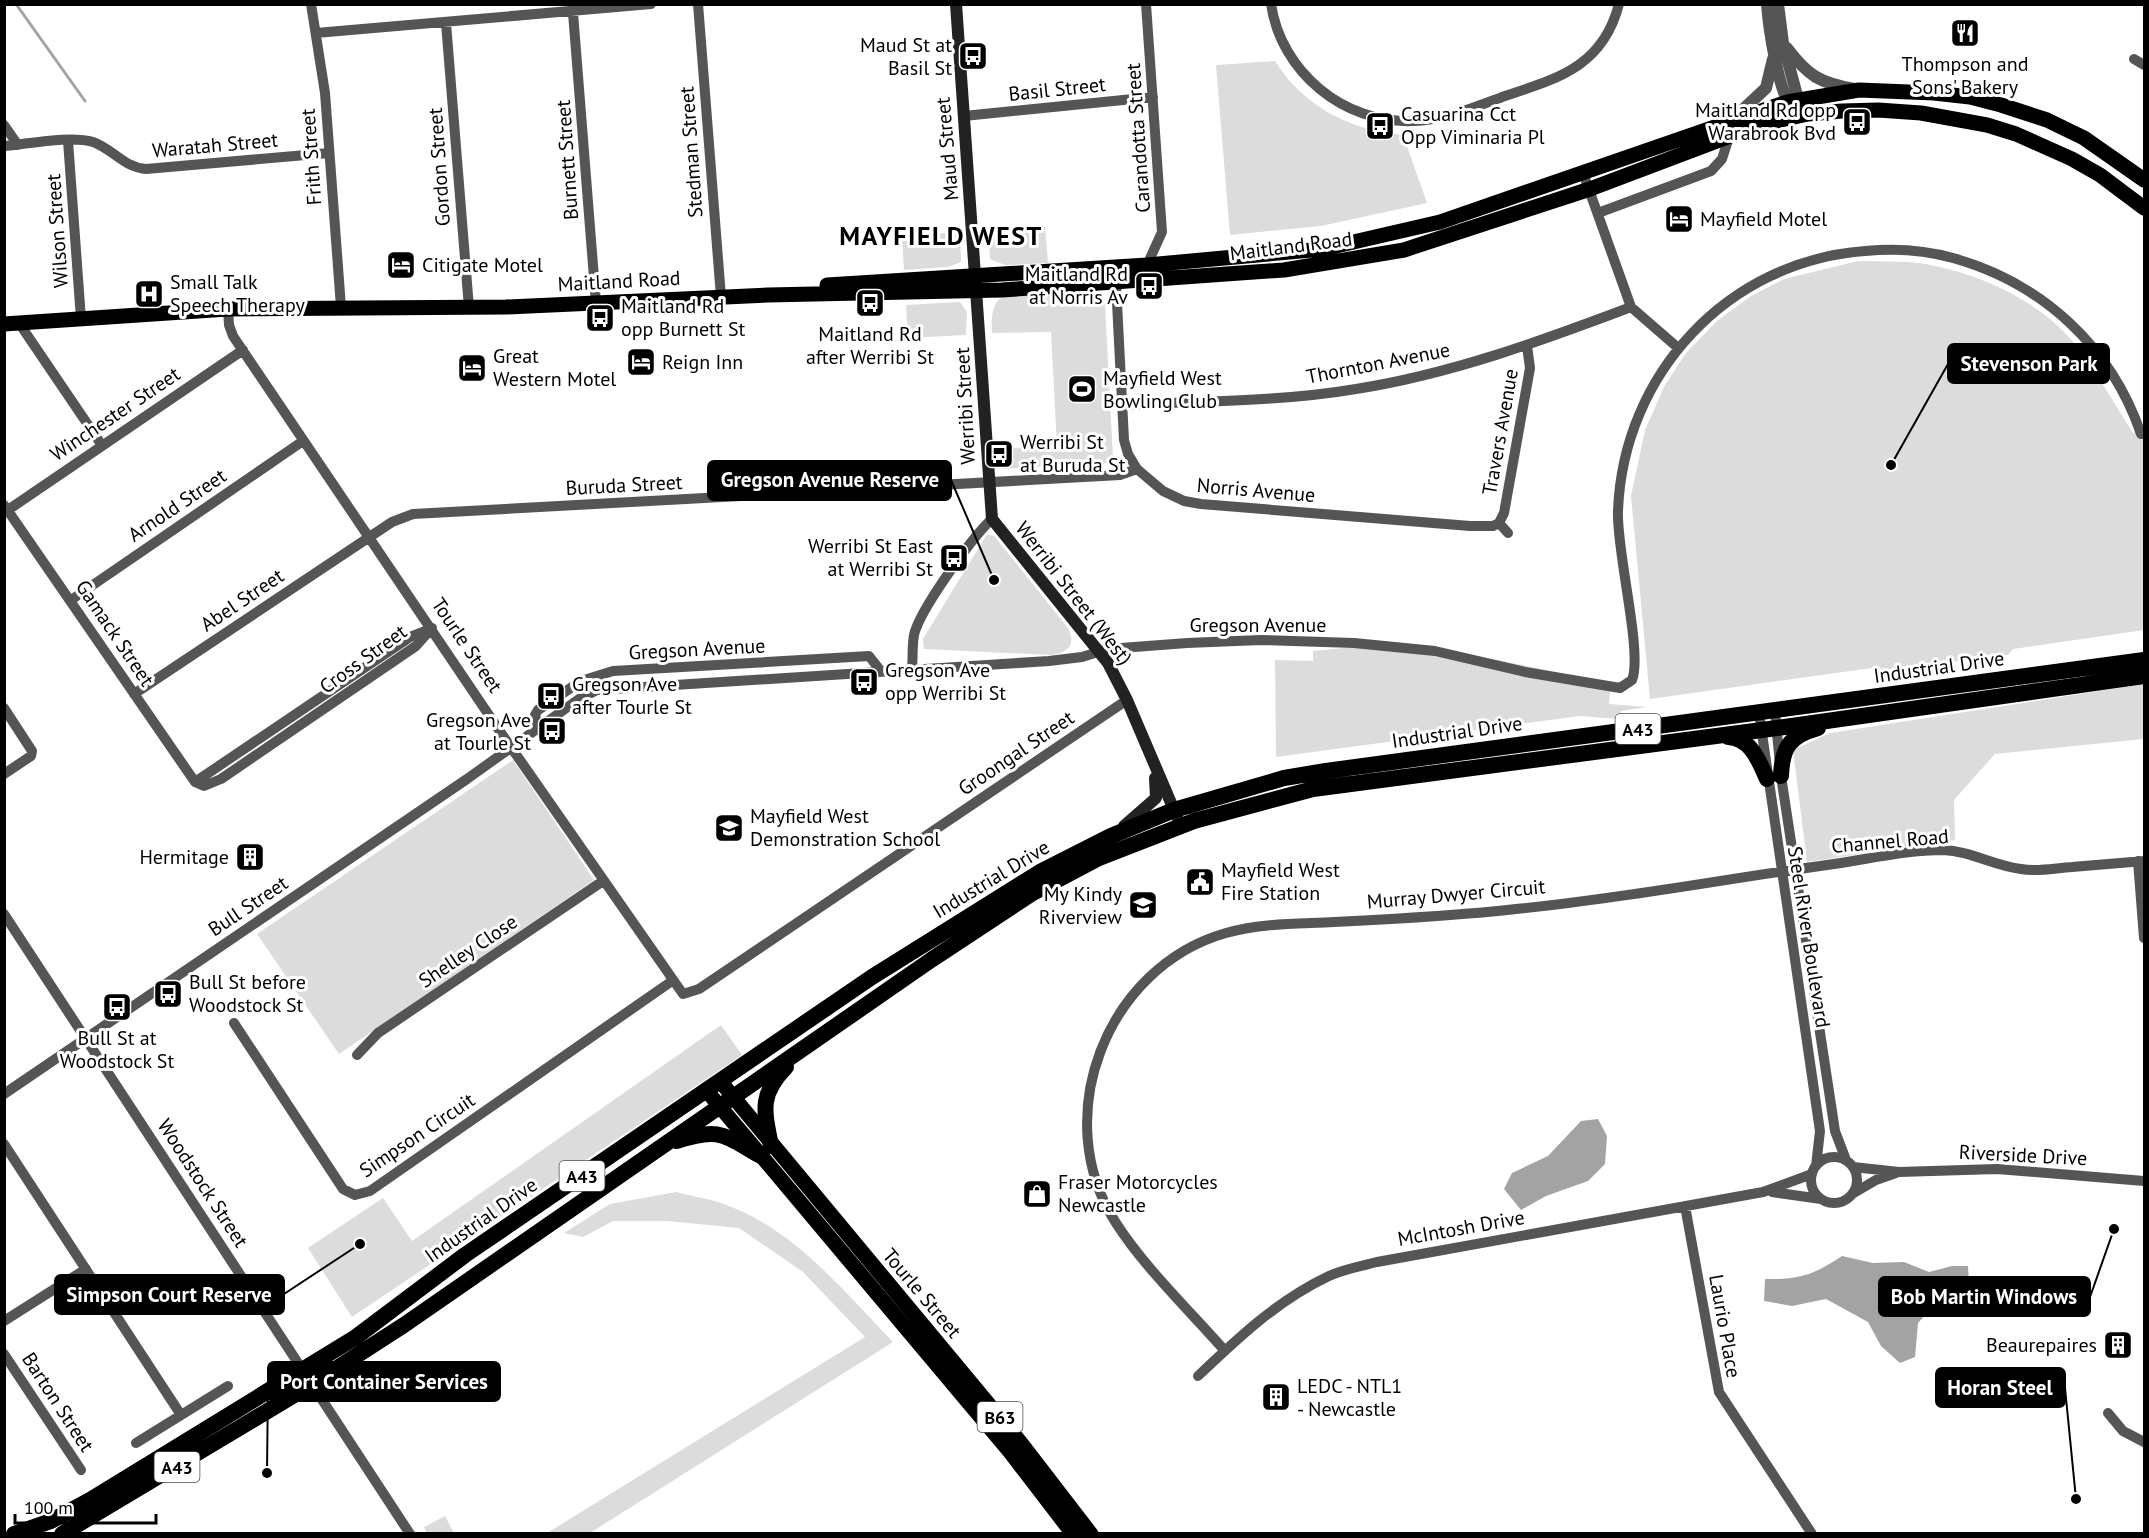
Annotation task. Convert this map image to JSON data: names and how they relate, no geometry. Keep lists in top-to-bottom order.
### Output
{
  "streets": {
    "highway": ["Industrial Drive", "A43", "B63"],
    "main road": [
      "Maud Street",
      "Maitland Road",
      "Werribi Street",
      "Werribi Street (West)",
      "Tourle Street"
    ],
    "street": [
      "Basil Street",
      "Carandotta Street",
      "Waratah Street",
      "Stedman Street",
      "Frith Street",
      "Burnett Street",
      "Gordon Street",
      "Wilson Street",
      "Thornton Avenue",
      "Winchester Street",
      "Travers Avenue",
      "Buruda Street",
      "Norris Avenue",
      "Arnold Street",
      "Abel Street",
      "Gregson Avenue",
      "Gamack Street",
      "Cross Street",
      "Groongal Street",
      "Channel Road",
      "Murray Dwyer Circuit",
      "Bull Street",
      "Steel River Boulevard",
      "Shelley Close",
      "Simpson Circuit",
      "Riverside Drive",
      "Woodstock Street",
      "McIntosh Drive",
      "Laurio Place",
      "Barton Street"
    ]
  },
  "crossings": [
    ["Basil Street", "Carandotta Street"],
    ["Basil Street", "Maud Street"],
    ["Carandotta Street", "Maitland Road"],
    ["Waratah Street", "Frith Street"],
    ["Waratah Street", "Wilson Street"],
    ["Maud Street", "Maitland Road"],
    ["Maud Street", "Werribi Street"],
    ["Stedman Street", "Maitland Road"],
    ["Frith Street", "Maitland Road"],
    ["Burnett Street", "Maitland Road"],
    ["Gordon Street", "Maitland Road"],
    ["Wilson Street", "Maitland Road"],
    ["Maitland Road", "Werribi Street"],
    ["Maitland Road", "Norris Avenue"],
    ["Maitland Road", "Tourle Street"],
    ["Thornton Avenue", "Travers Avenue"],
    ["Thornton Avenue", "Norris Avenue"],
    ["Werribi Street", "Buruda Street"],
    ["Werribi Street", "Werribi Street (West)"],
    ["Winchester Street", "Gamack Street"],
    ["Winchester Street", "Tourle Street"],
    ["Travers Avenue", "Norris Avenue"],
    ["Buruda Street", "Norris Avenue"],
    ["Buruda Street", "Abel Street"],
    ["Buruda Street", "Tourle Street"],
    ["Arnold Street", "Gamack Street"],
    ["Arnold Street", "Tourle Street"],
    ["Werribi Street (West)", "Gregson Avenue"],
    ["Werribi Street (West)", "Industrial Drive"],
    ["Werribi Street (West)", "Groongal Street"],
    ["Abel Street", "Gamack Street"],
    ["Abel Street", "Tourle Street"],
    ["Gregson Avenue", "Tourle Street"],
    ["Gregson Avenue", "Bull Street"],
    ["Gamack Street", "Cross Street"],
    ["Tourle Street", "Cross Street"],
    ["Tourle Street", "Industrial Drive"],
    ["Tourle Street", "Groongal Street"],
    ["Tourle Street", "Bull Street"],
    ["Tourle Street", "Shelley Close"],
    ["Tourle Street", "Simpson Circuit"],
    ["Tourle Street", "B63"],
    ["Industrial Drive", "Steel River Boulevard"],
    ["Industrial Drive", "Woodstock Street"],
    ["Industrial Drive", "B63"],
    ["Channel Road", "Murray Dwyer Circuit"],
    ["Channel Road", "Steel River Boulevard"],
    ["Murray Dwyer Circuit", "Steel River Boulevard"],
    ["Murray Dwyer Circuit", "McIntosh Drive"],
    ["Bull Street", "Woodstock Street"],
    ["Steel River Boulevard", "Riverside Drive"],
    ["Steel River Boulevard", "McIntosh Drive"],
    ["Riverside Drive", "McIntosh Drive"],
    ["McIntosh Drive", "Laurio Place"]
  ],
  "districts": ["MAYFIELD WEST"],
  "places": {
    "restaurant": ["Thompson and Sons' Bakery"],
    "bus stop": [
      "Maud St at Basil St",
      "Maitland Rd opp Warabrook Bvd",
      "Casuarina Cct Opp Viminaria Pl",
      "Maitland Rd at Norris Av",
      "Maitland Rd after Werribi St",
      "Maitland Rd opp Burnett St",
      "Werribi St at Buruda St",
      "Werribi St East at Werribi St",
      "Gregson Ave opp Werribi St",
      "Gregson Ave after Tourle St",
      "Gregson Ave at Tourle St",
      "Bull St before Woodstock St",
      "Bull St at Woodstock St"
    ],
    "hotel": [
      "Mayfield Motel",
      "Citigate Motel",
      "Reign Inn",
      "Great Western Motel"
    ],
    "hospital": ["Small Talk Speech Therapy"],
    "sports": ["Mayfield West Bowling Club"],
    "other": [
      "Stevenson Park",
      "Gregson Avenue Reserve",
      "Bob Martin Windows",
      "Simpson Court Reserve",
      "Port Container Services",
      "Horan Steel"
    ],
    "school or university": ["Mayfield West Demonstration School", "My Kindy Riverview"],
    "building": ["Hermitage", "Beaurepaires", "LEDC - NTL1 - Newcastle"],
    "public building": ["Mayfield West Fire Station"],
    "shop": ["Fraser Motorcycles Newcastle"]
  },
  "scale_bar": "100 m"
}
